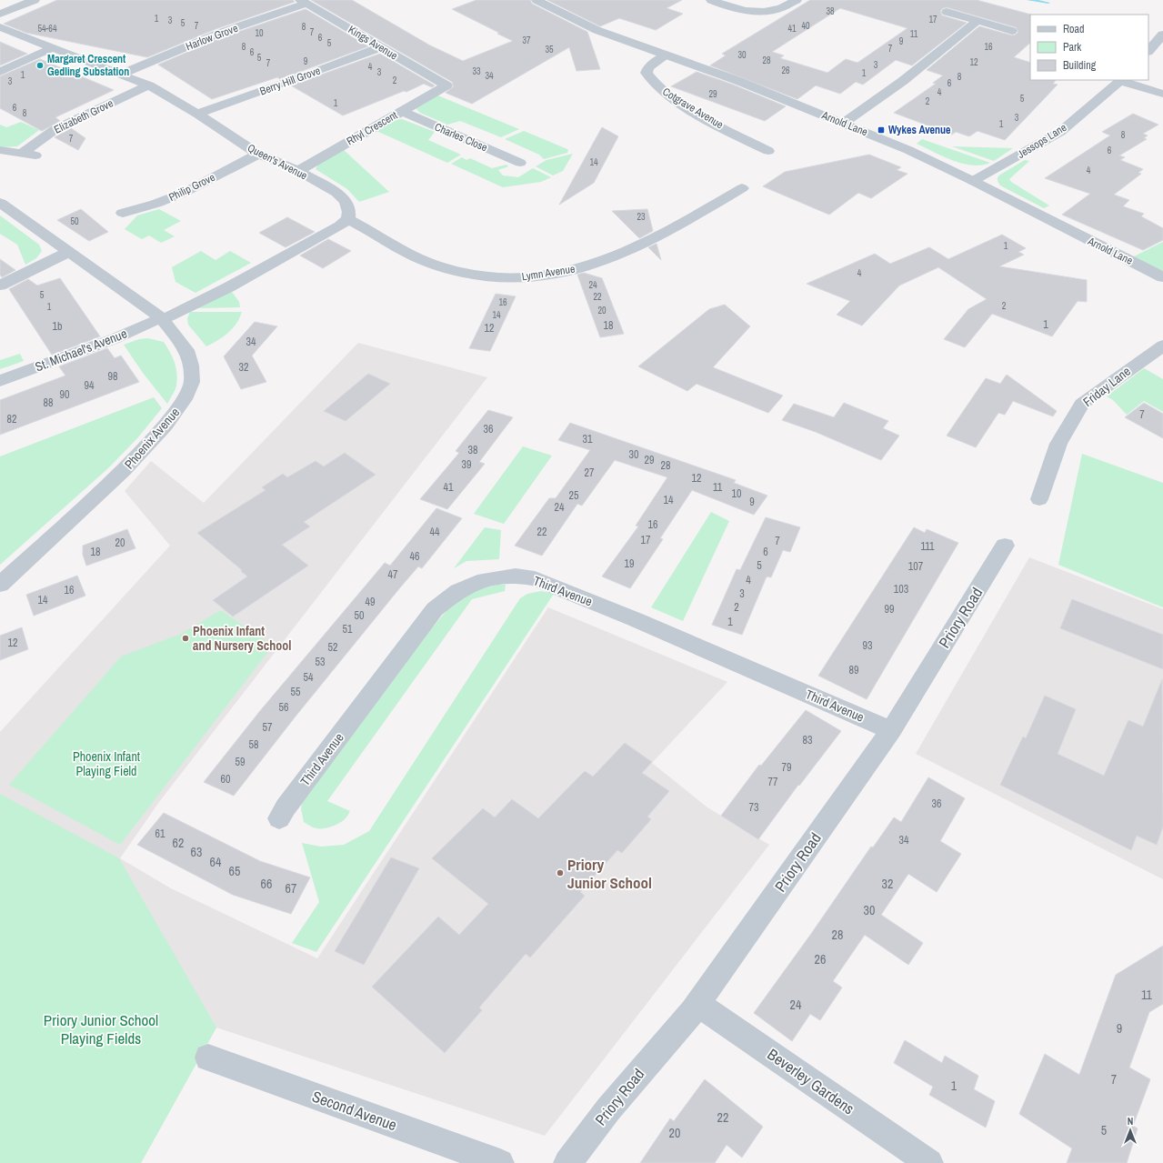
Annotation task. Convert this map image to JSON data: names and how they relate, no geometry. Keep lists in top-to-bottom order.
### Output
{
  "streets": {
    "street": [
      "Harlow Grove",
      "Kings Avenue",
      "Berry Hill Grove",
      "Cotgrave Avenue",
      "Elizabeth Grove",
      "Arnold Lane",
      "Rhyl Crescent",
      "Charles Close",
      "Jessops Lane",
      "Queen's Avenue",
      "Philip Grove",
      "Lymn Avenue",
      "St. Michael's Avenue",
      "Friday Lane",
      "Phoenix Avenue",
      "Third Avenue",
      "Priory Road",
      "Beverley Gardens",
      "Second Avenue"
    ]
  },
  "crossings": [
    ["Harlow Grove", "Kings Avenue"],
    ["Harlow Grove", "Queen's Avenue"],
    ["Kings Avenue", "Berry Hill Grove"],
    ["Kings Avenue", "Rhyl Crescent"],
    ["Berry Hill Grove", "Queen's Avenue"],
    ["Cotgrave Avenue", "Arnold Lane"],
    ["Elizabeth Grove", "Queen's Avenue"],
    ["Arnold Lane", "Jessops Lane"],
    ["Rhyl Crescent", "Charles Close"],
    ["Rhyl Crescent", "Queen's Avenue"],
    ["Queen's Avenue", "Philip Grove"],
    ["Queen's Avenue", "Lymn Avenue"],
    ["St. Michael's Avenue", "Phoenix Avenue"],
    ["Third Avenue", "Priory Road"],
    ["Priory Road", "Beverley Gardens"]
  ],
  "parks": ["Phoenix Infant Playing Field", "Priory Junior School Playing Fields"],
  "places": {
    "other": ["Margaret Crescent Gedling Substation", "Phoenix Infant and Nursery School", "Priory Junior School"],
    "transit": ["Wykes Avenue"]
  },
  "house_numbers": [
    "38",
    "1",
    "17",
    "3",
    "5",
    "7",
    "40",
    "8",
    "54-64",
    "41",
    "7",
    "10",
    "11",
    "6",
    "37",
    "9",
    "5",
    "8",
    "16",
    "7",
    "35",
    "6",
    "30",
    "5",
    "28",
    "9",
    "12",
    "7",
    "3",
    "4",
    "26",
    "33",
    "3",
    "1",
    "1",
    "34",
    "8",
    "2",
    "3",
    "6",
    "4",
    "29",
    "5",
    "2",
    "1",
    "6",
    "8",
    "3",
    "1",
    "8",
    "7",
    "6",
    "14",
    "4",
    "23",
    "50",
    "1",
    "4",
    "24",
    "5",
    "22",
    "16",
    "2",
    "1",
    "20",
    "14",
    "1",
    "18",
    "1b",
    "12",
    "34",
    "32",
    "98",
    "94",
    "90",
    "88",
    "7",
    "82",
    "36",
    "31",
    "38",
    "30",
    "29",
    "39",
    "28",
    "27",
    "12",
    "41",
    "11",
    "10",
    "25",
    "14",
    "9",
    "24",
    "16",
    "44",
    "22",
    "17",
    "7",
    "20",
    "111",
    "18",
    "6",
    "46",
    "19",
    "5",
    "107",
    "47",
    "4",
    "103",
    "16",
    "3",
    "14",
    "49",
    "2",
    "99",
    "50",
    "1",
    "51",
    "12",
    "93",
    "52",
    "53",
    "89",
    "54",
    "55",
    "56",
    "57",
    "83",
    "58",
    "59",
    "79",
    "60",
    "77",
    "36",
    "73",
    "61",
    "34",
    "62",
    "63",
    "64",
    "65",
    "66",
    "32",
    "67",
    "30",
    "28",
    "26",
    "11",
    "24",
    "9",
    "7",
    "1",
    "22",
    "5",
    "20"
  ],
  "legend": ["Road", "Park", "Building"],
  "north": "top"
}
